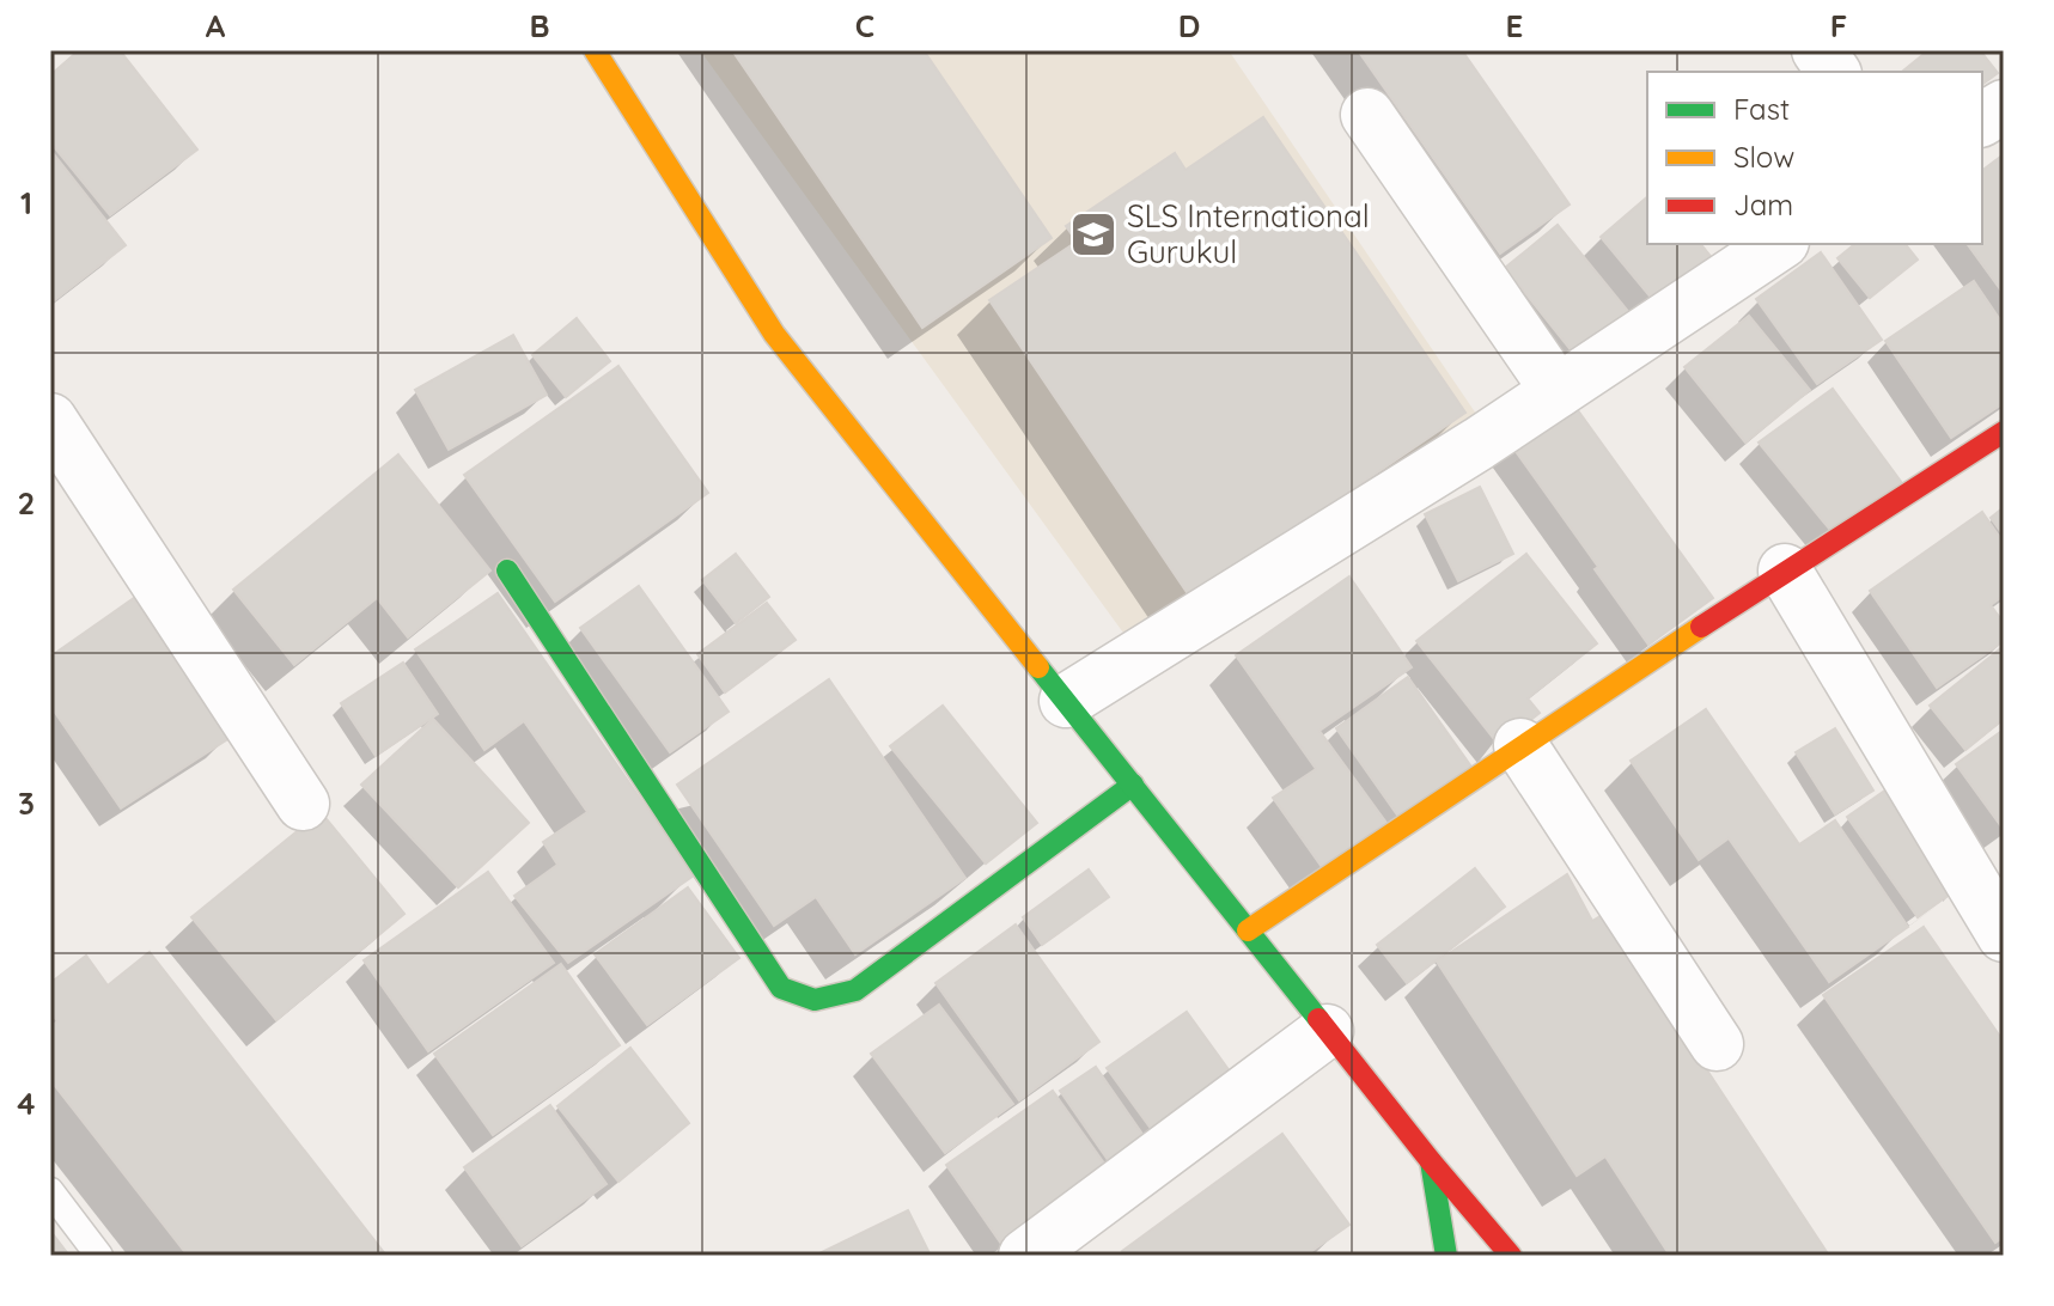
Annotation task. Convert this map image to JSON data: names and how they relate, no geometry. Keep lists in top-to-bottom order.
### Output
{
  "places": {
    "school or university": ["SLS International Gurukul"]
  },
  "legend": ["Fast", "Slow", "Jam"],
  "grid": {
    "columns": [
      "A",
      "B",
      "C",
      "D",
      "E",
      "F"
    ],
    "rows": [
      "1",
      "2",
      "3",
      "4"
    ]
  }
}
